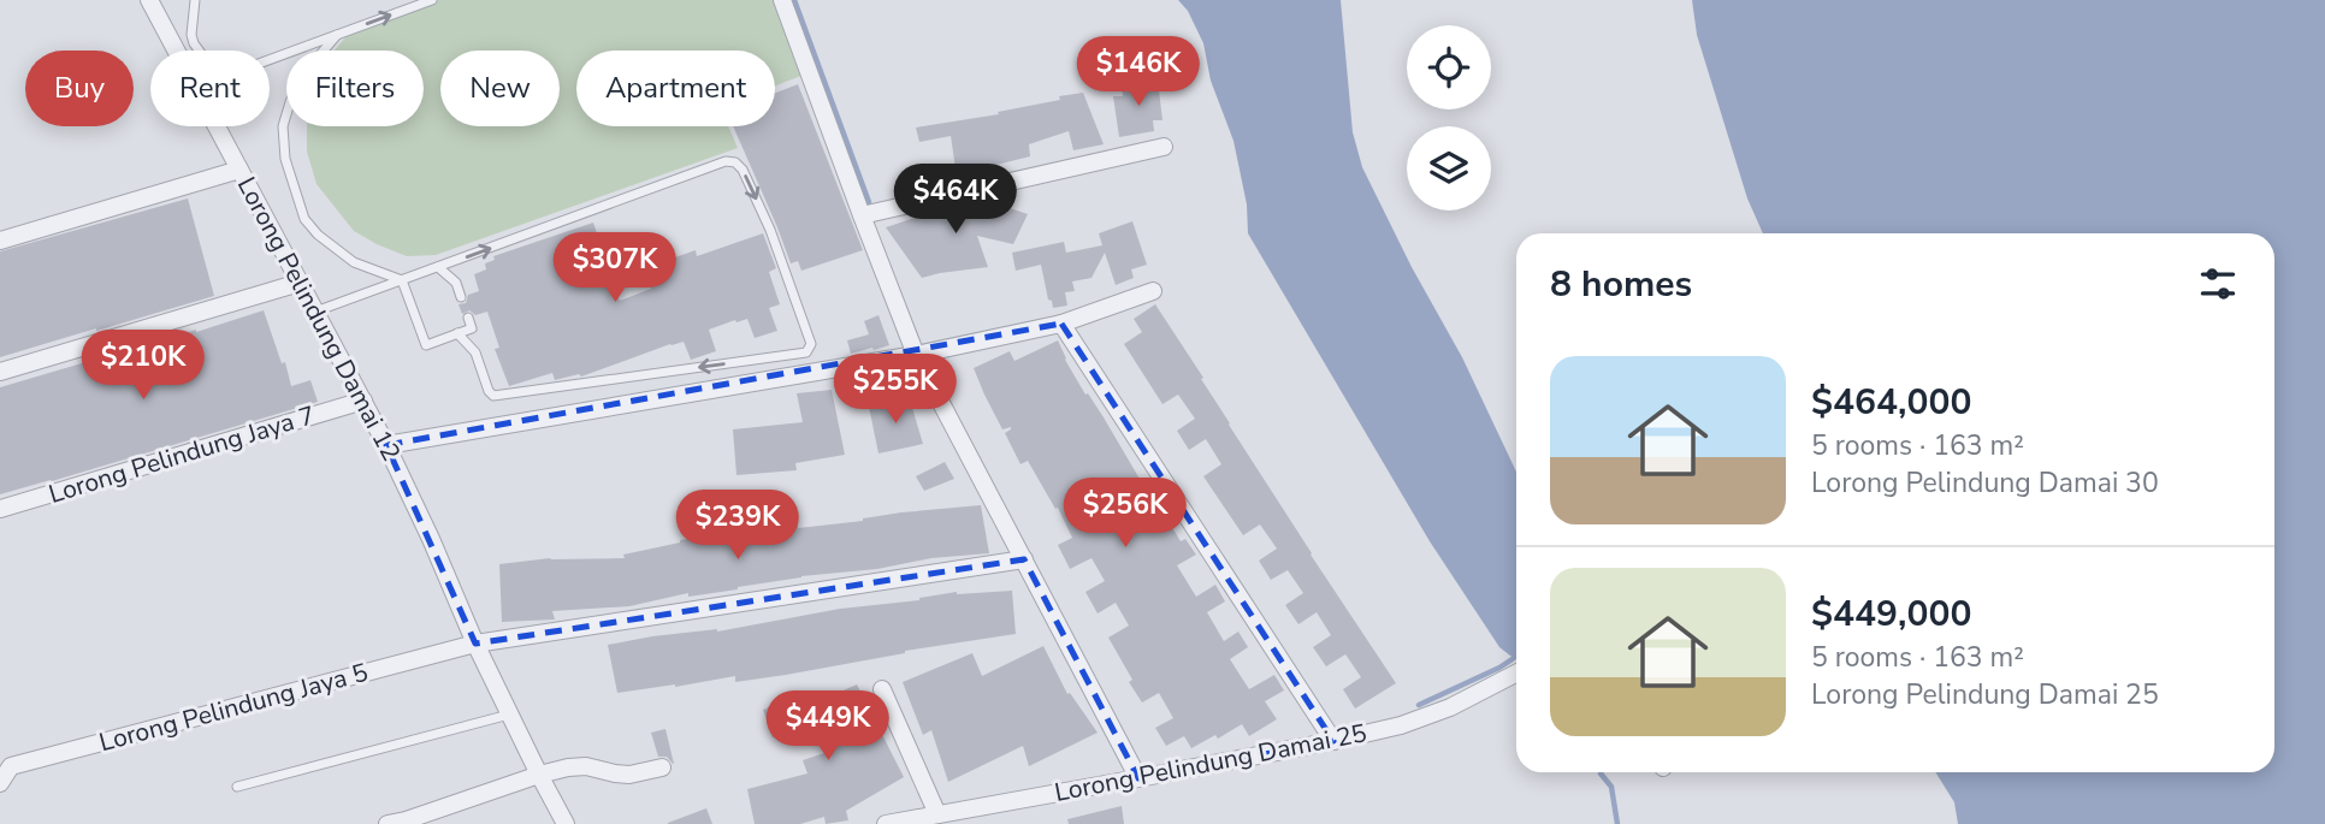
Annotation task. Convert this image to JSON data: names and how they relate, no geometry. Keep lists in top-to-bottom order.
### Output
{
  "streets": {
    "street": [
      "Lorong Pelindung Damai 12",
      "Lorong Pelindung Jaya 7",
      "Lorong Pelindung Jaya 5",
      "Lorong Pelindung Damai 25"
    ]
  },
  "crossings": [
    ["Lorong Pelindung Damai 12", "Lorong Pelindung Jaya 7"],
    ["Lorong Pelindung Damai 12", "Lorong Pelindung Jaya 5"]
  ],
  "page": {
    "price": [
      "$146K",
      "$464K",
      "$307K",
      "$210K",
      "$255K",
      "$256K",
      "$239K",
      "$449K"
    ],
    "chip": [
      "Buy",
      "Rent",
      "Filters",
      "New",
      "Apartment"
    ],
    "heading": "8 homes",
    "list": [
      {
        "name": "$464,000",
        "note": "5 rooms · 163 m² · Lorong Pelindung Damai 30"
      },
      {
        "name": "$449,000",
        "note": "5 rooms · 163 m² · Lorong Pelindung Damai 25"
      }
    ]
  }
}
